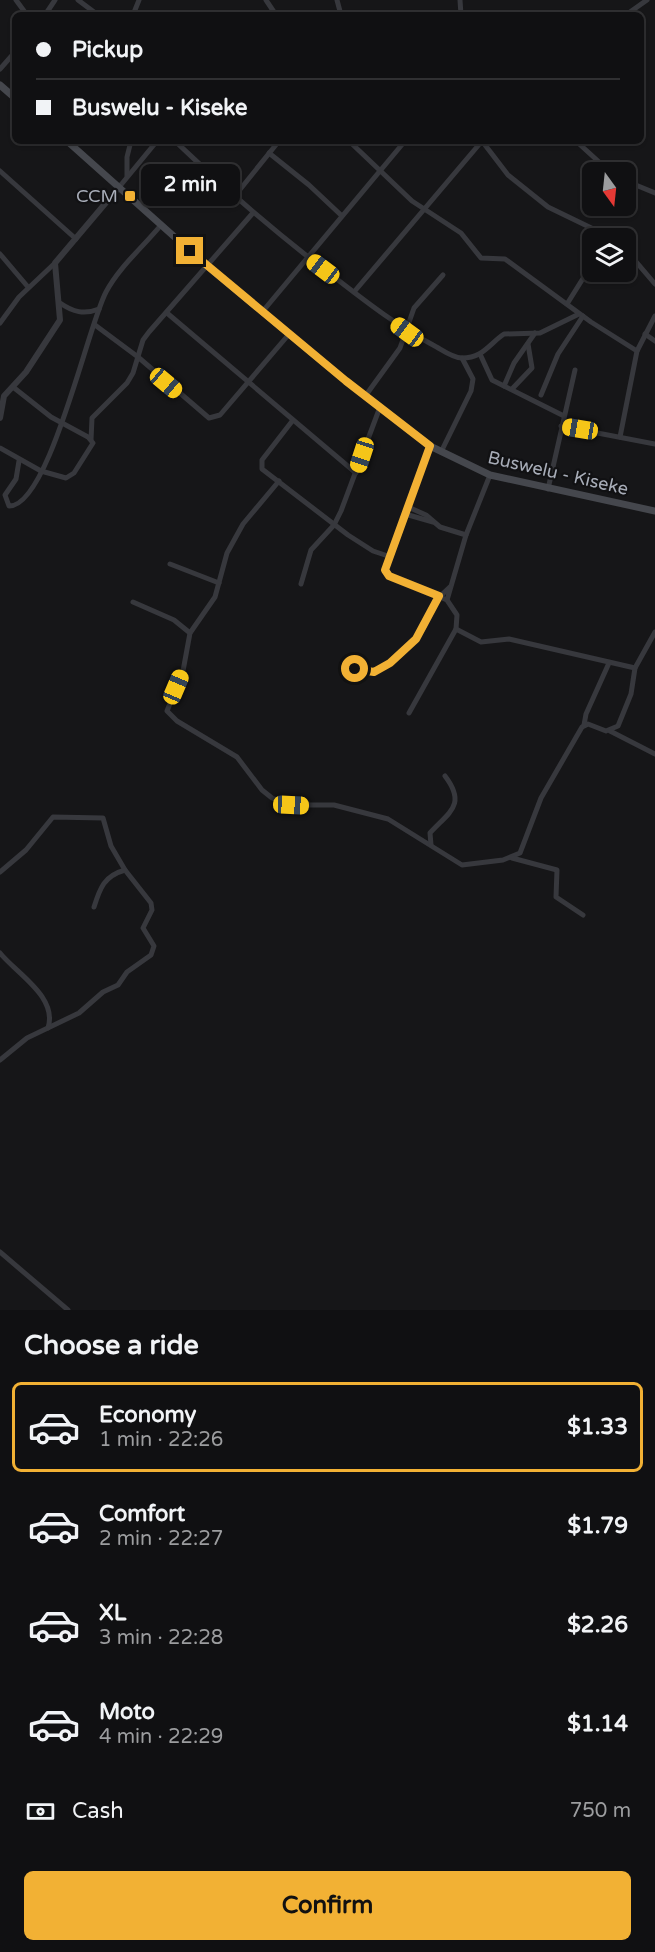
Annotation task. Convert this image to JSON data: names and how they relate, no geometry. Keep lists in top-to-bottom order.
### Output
{
  "streets": {
    "main road": ["Buswelu - Kiseke"]
  },
  "places": {
    "transit": ["CCM"]
  },
  "north": "bottom",
  "page": {
    "banner": ["Pickup", "Buswelu - Kiseke"],
    "bubble": "2 min",
    "heading": "Choose a ride",
    "list": [
      {
        "name": "Economy",
        "note": "1 min · 22:26",
        "value": "$1.33"
      },
      {
        "name": "Comfort",
        "note": "2 min · 22:27",
        "value": "$1.79"
      },
      {
        "name": "XL",
        "note": "3 min · 22:28",
        "value": "$2.26"
      },
      {
        "name": "Moto",
        "note": "4 min · 22:29",
        "value": "$1.14"
      }
    ],
    "pay": ["Cash", "750 m"],
    "buttons": "Confirm"
  }
}
